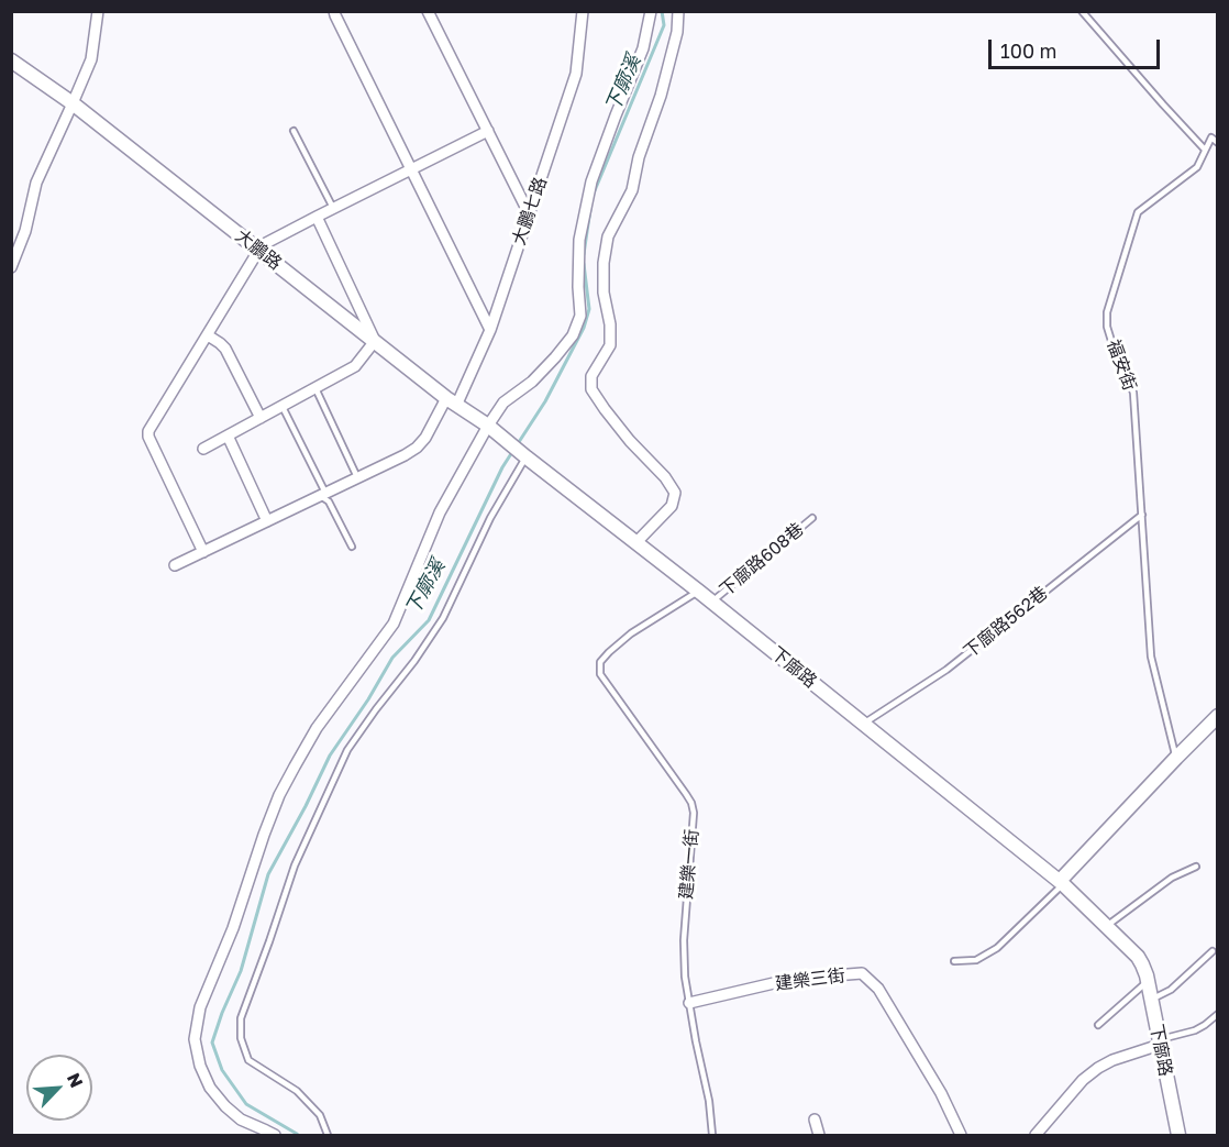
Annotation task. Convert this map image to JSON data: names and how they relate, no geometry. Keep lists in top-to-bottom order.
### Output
{
  "streets": {
    "street": [
      "大鵬七路",
      "大鵬路",
      "下廍路",
      "建樂三街"
    ],
    "lane": [
      "福安街",
      "下廍路608巷",
      "下廍路562巷",
      "建樂一街"
    ]
  },
  "crossings": [
    ["大鵬七路", "大鵬路"],
    ["大鵬路", "下廍路"],
    ["福安街", "下廍路562巷"],
    ["下廍路608巷", "下廍路"],
    ["下廍路562巷", "下廍路"],
    ["下廍路", "建樂一街"],
    ["建樂一街", "建樂三街"]
  ],
  "water": ["下廓溪"],
  "scale_bar": "100 m",
  "north": "top right"
}
